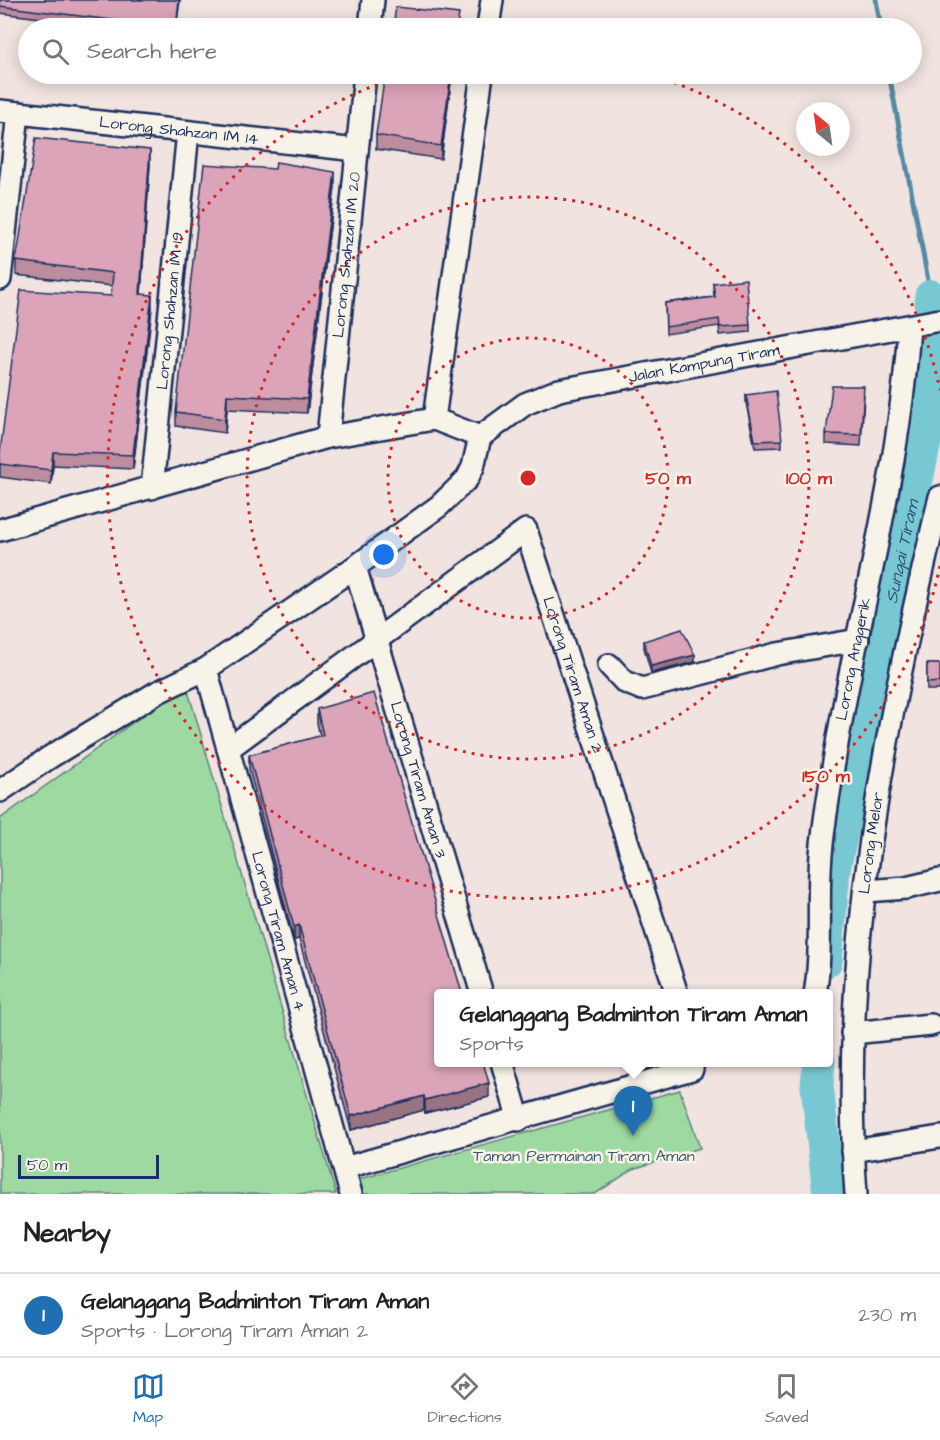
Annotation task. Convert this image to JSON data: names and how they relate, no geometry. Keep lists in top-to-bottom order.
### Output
{
  "streets": {
    "street": [
      "Lorong Shahzan IM 14",
      "Lorong Shahzan IM 20",
      "Lorong Shahzan IM 19",
      "Jalan Kampung Tiram",
      "Lorong Anggerik",
      "Lorong Tiram Aman 2",
      "Lorong Tiram Aman 3",
      "Lorong Melor",
      "Lorong Tiram Aman 4"
    ]
  },
  "crossings": [
    ["Lorong Shahzan IM 14", "Lorong Shahzan IM 20"],
    ["Lorong Shahzan IM 14", "Lorong Shahzan IM 19"],
    ["Jalan Kampung Tiram", "Lorong Anggerik"],
    ["Lorong Tiram Aman 2", "Lorong Tiram Aman 3"]
  ],
  "water": ["Sungai Tiram"],
  "parks": ["Taman Permainan Tiram Aman"],
  "scale_bar": "50 m",
  "north": "top left",
  "page": {
    "search": "Search here",
    "popup": ["Gelanggang Badminton Tiram Aman", "Sports"],
    "pins": "1",
    "scale": "50 m",
    "heading": "Nearby",
    "list": [
      {
        "mark": "1",
        "name": "Gelanggang Badminton Tiram Aman",
        "note": "Sports · Lorong Tiram Aman 2",
        "value": "230 m"
      }
    ],
    "nav": ["Map", "Directions", "Saved"]
  },
  "rings": ["50 m", "100 m", "150 m"]
}
